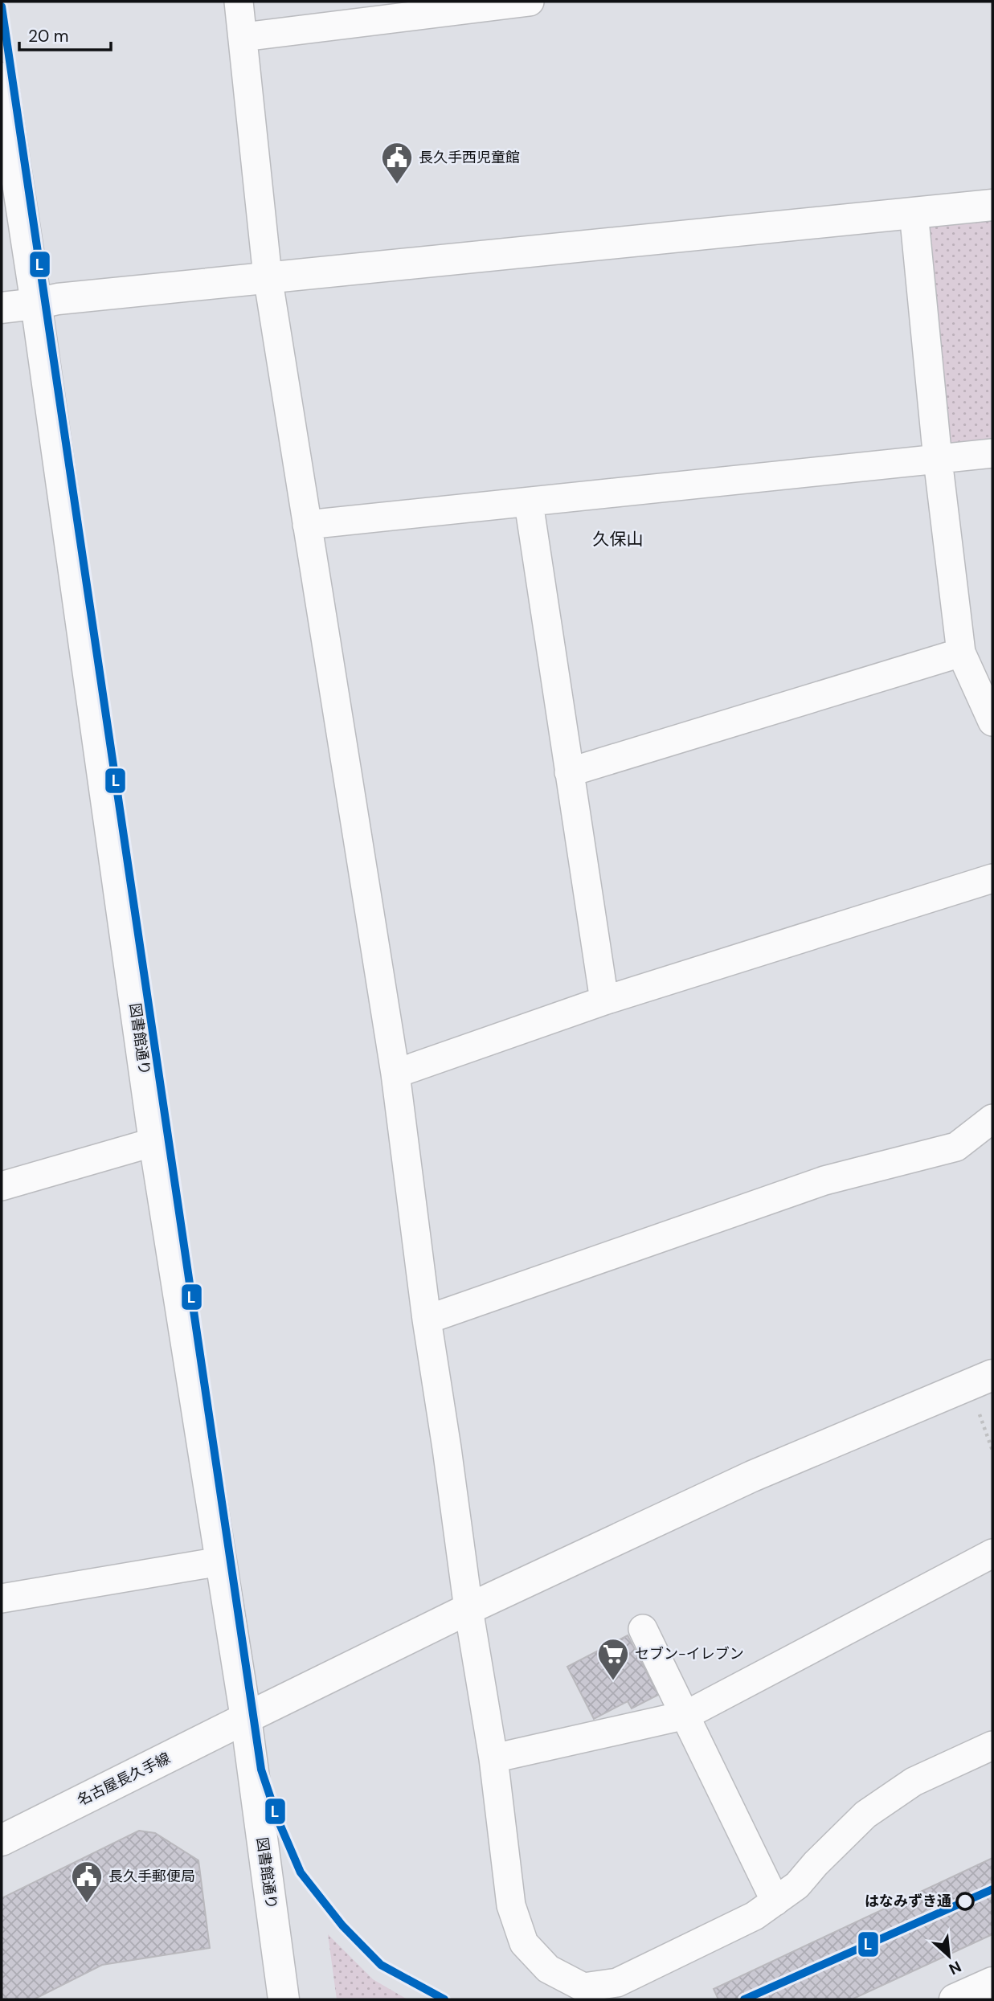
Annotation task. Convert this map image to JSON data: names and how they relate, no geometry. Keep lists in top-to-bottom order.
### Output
{
  "streets": {
    "main road": ["図書館通り", "名古屋長久手線"]
  },
  "crossings": [
    ["図書館通り", "名古屋長久手線"]
  ],
  "districts": ["久保山"],
  "places": {
    "public building": ["長久手西児童館", "長久手郵便局"],
    "supermarket": ["セブン-イレブン"],
    "other": ["はなみずき通"]
  },
  "lines": ["transit line L"],
  "scale_bar": "20 m",
  "north": "bottom right"
}
